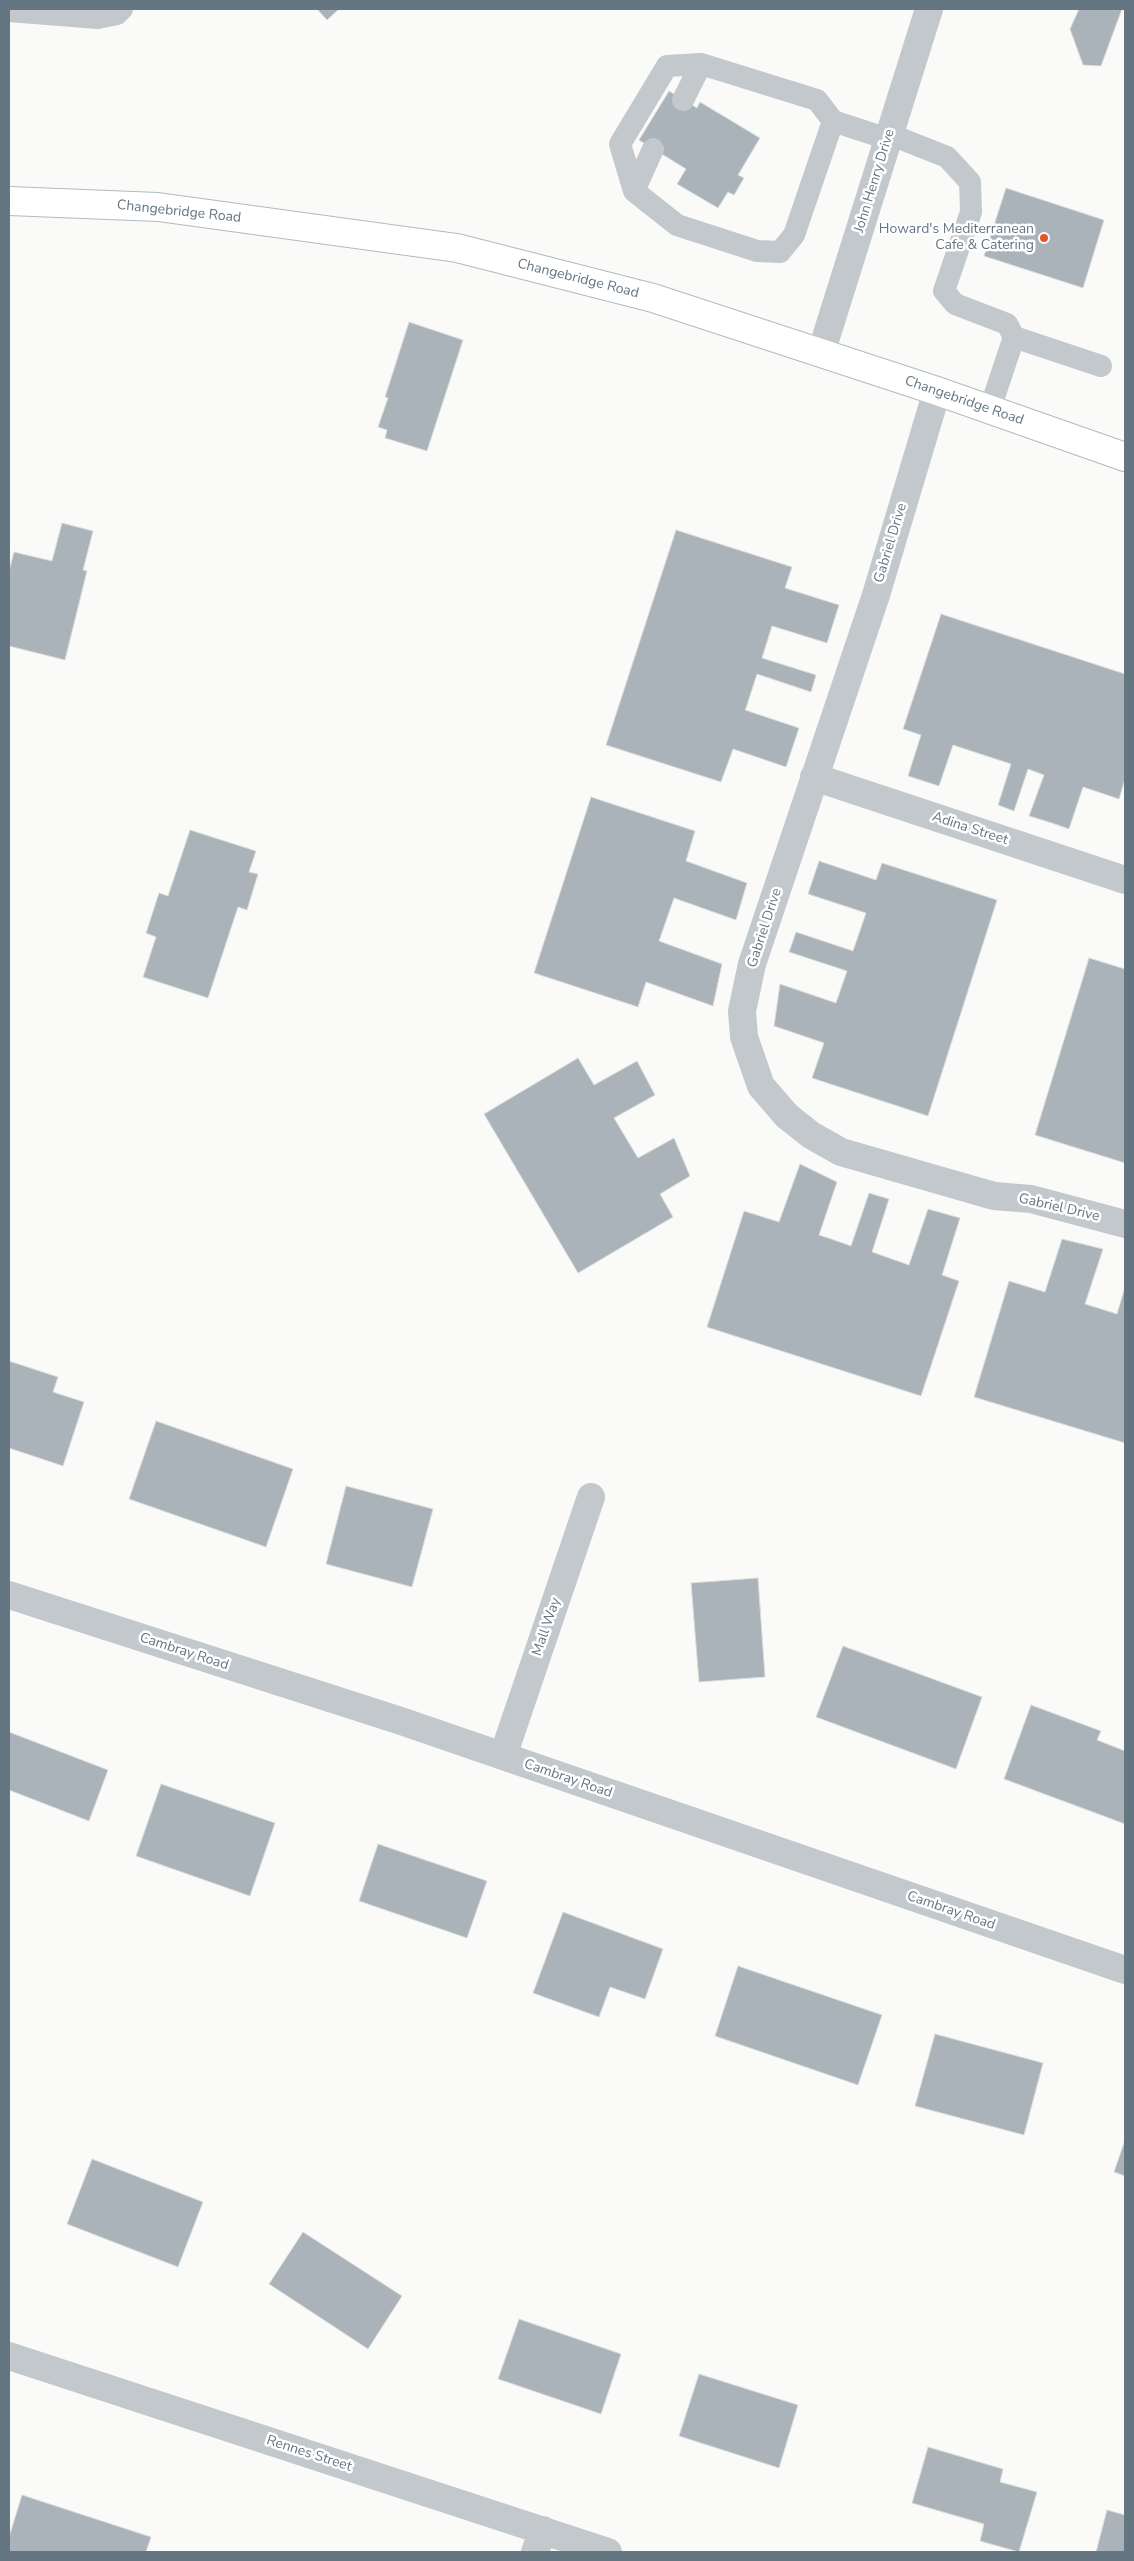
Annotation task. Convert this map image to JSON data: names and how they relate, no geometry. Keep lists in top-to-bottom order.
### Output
{
  "streets": {
    "main road": ["Changebridge Road"],
    "street": [
      "John Henry Drive",
      "Gabriel Drive",
      "Adina Street",
      "Mall Way",
      "Cambray Road",
      "Rennes Street"
    ]
  },
  "crossings": [
    ["John Henry Drive", "Changebridge Road"],
    ["Changebridge Road", "Gabriel Drive"],
    ["Gabriel Drive", "Adina Street"],
    ["Mall Way", "Cambray Road"]
  ],
  "places": ["Howard's Mediterranean Cafe & Catering"]
}
